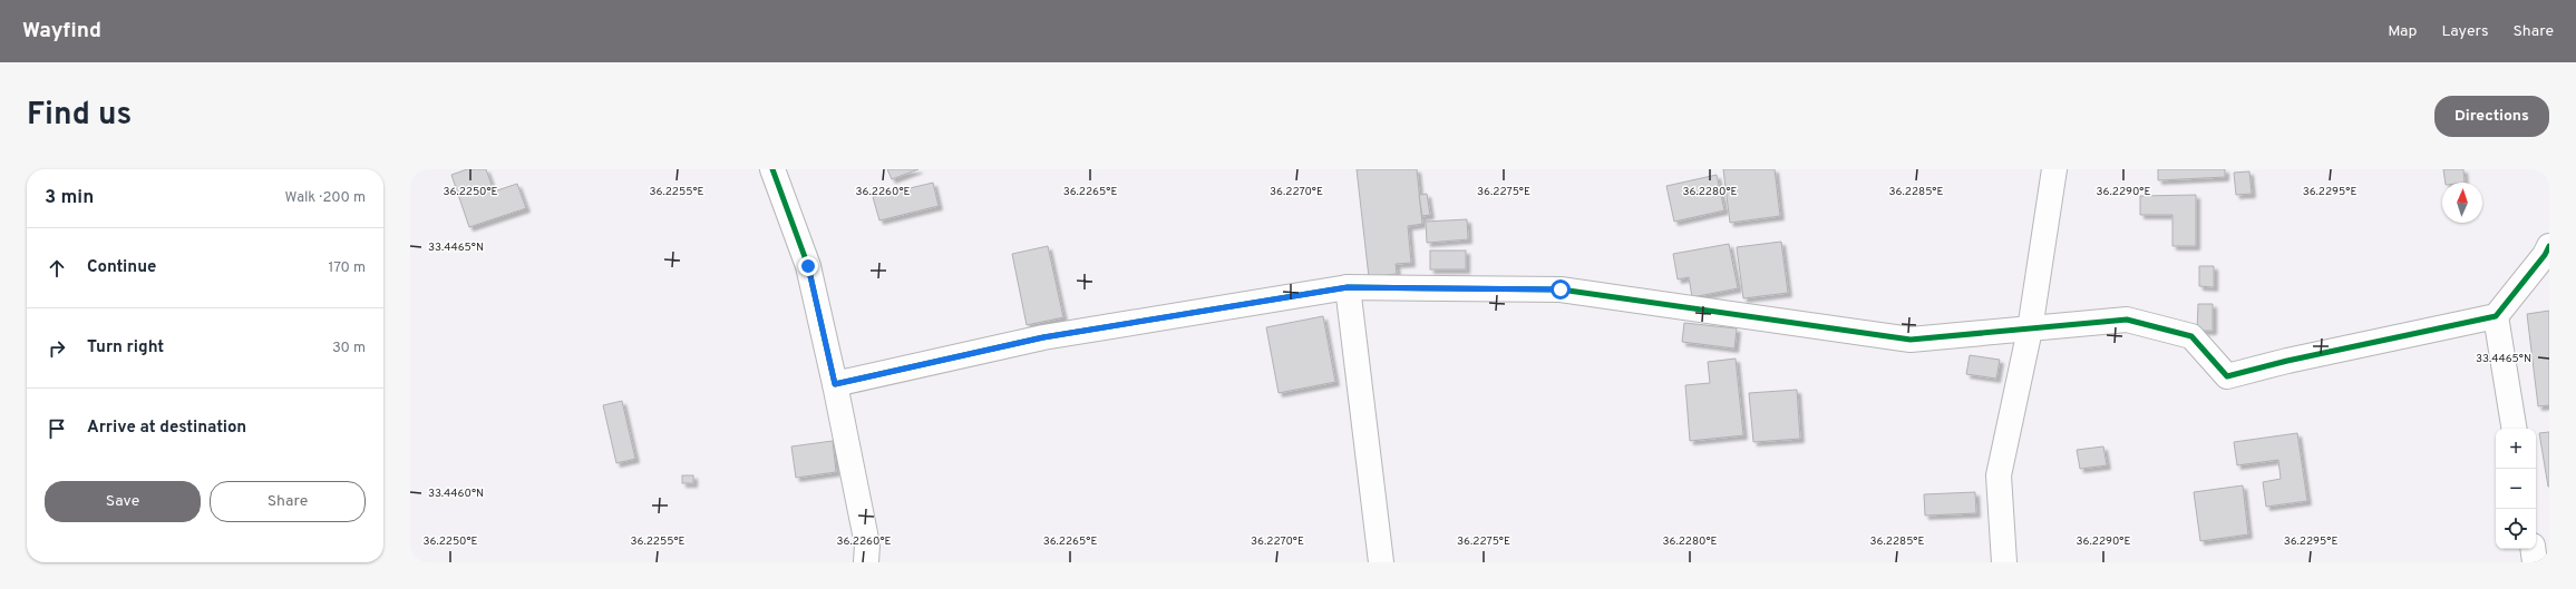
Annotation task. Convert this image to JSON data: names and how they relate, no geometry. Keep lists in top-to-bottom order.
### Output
{
  "north": "top",
  "page": {
    "header": "Wayfind",
    "nav": ["Map", "Layers", "Share"],
    "title": "Find us",
    "buttons": [
      "Directions",
      ["Save", "Share"]
    ],
    "heading": ["3 min", "Walk · 200 m"],
    "list": [
      ["Continue", "170 m"],
      ["Turn right", "30 m"],
      "Arrive at destination"
    ],
    "map_buttons": ["+", "−"]
  },
  "coordinates": [
    "36.2250°E",
    "36.2255°E",
    "36.2260°E",
    "36.2265°E",
    "36.2270°E",
    "36.2275°E",
    "36.2280°E",
    "36.2285°E",
    "36.2290°E",
    "36.2295°E",
    "33.4465°N",
    "33.4460°N"
  ]
}
